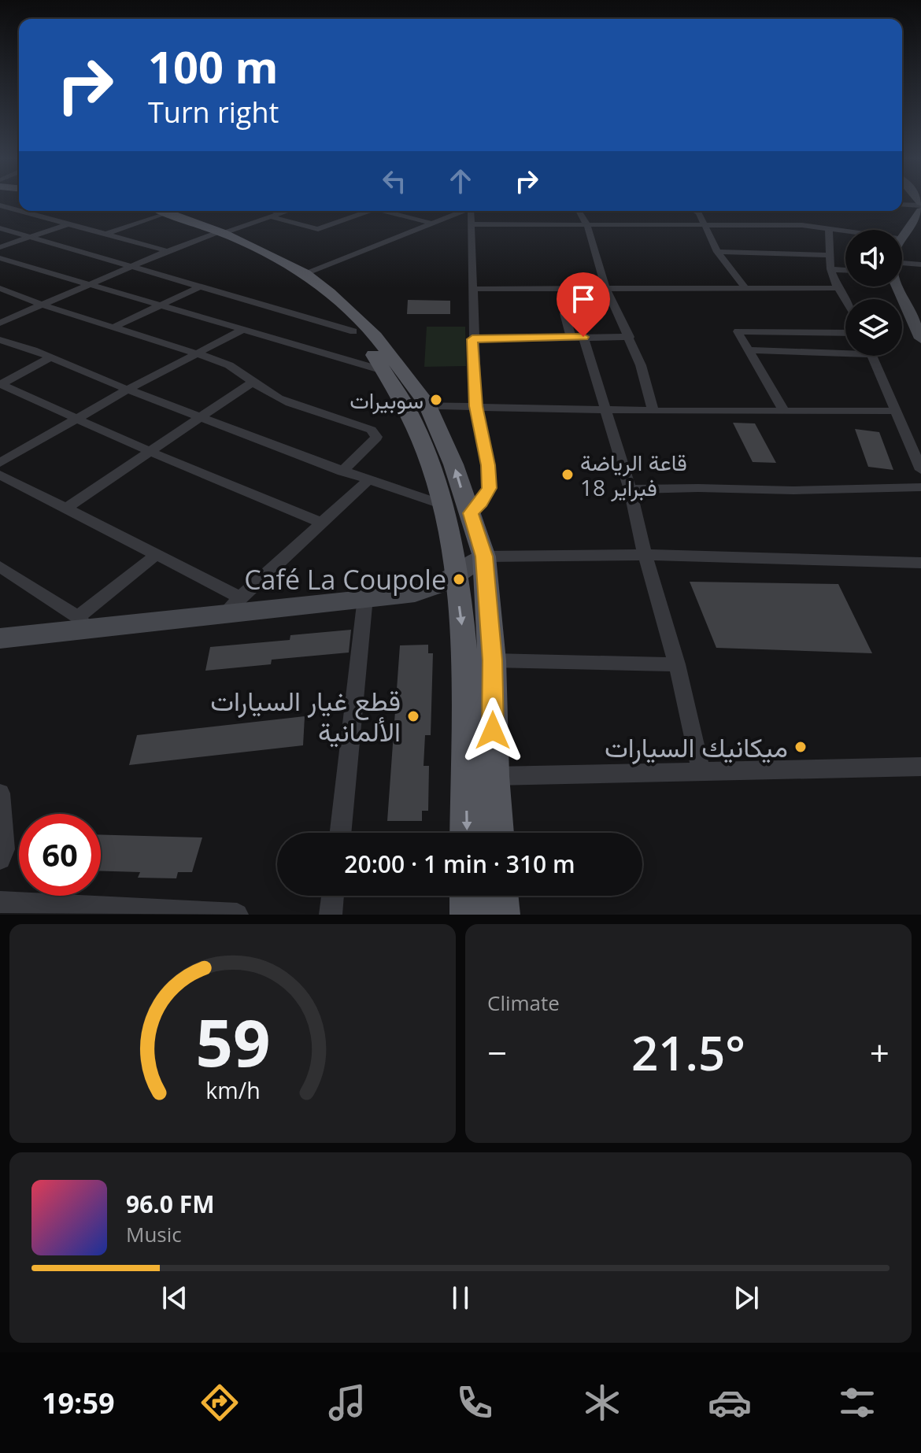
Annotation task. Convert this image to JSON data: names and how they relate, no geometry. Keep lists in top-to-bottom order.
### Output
{
  "places": [
    "سوبيرات",
    "قاعة الرياضة 18 فبراير",
    "Café La Coupole",
    "قطع غيار السيارات الألمانية",
    "ميكانيك السيارات"
  ],
  "page": {
    "turn": ["100 m", "Turn right"],
    "limit": "60",
    "trip": "20:00 · 1 min · 310 m",
    "tile": "Climate",
    "heat": ["−", "21.5°", "+"],
    "song": ["96.0 FM", "Music"],
    "tabs": "19:59",
    "gauge": ["59", "km/h"]
  }
}
